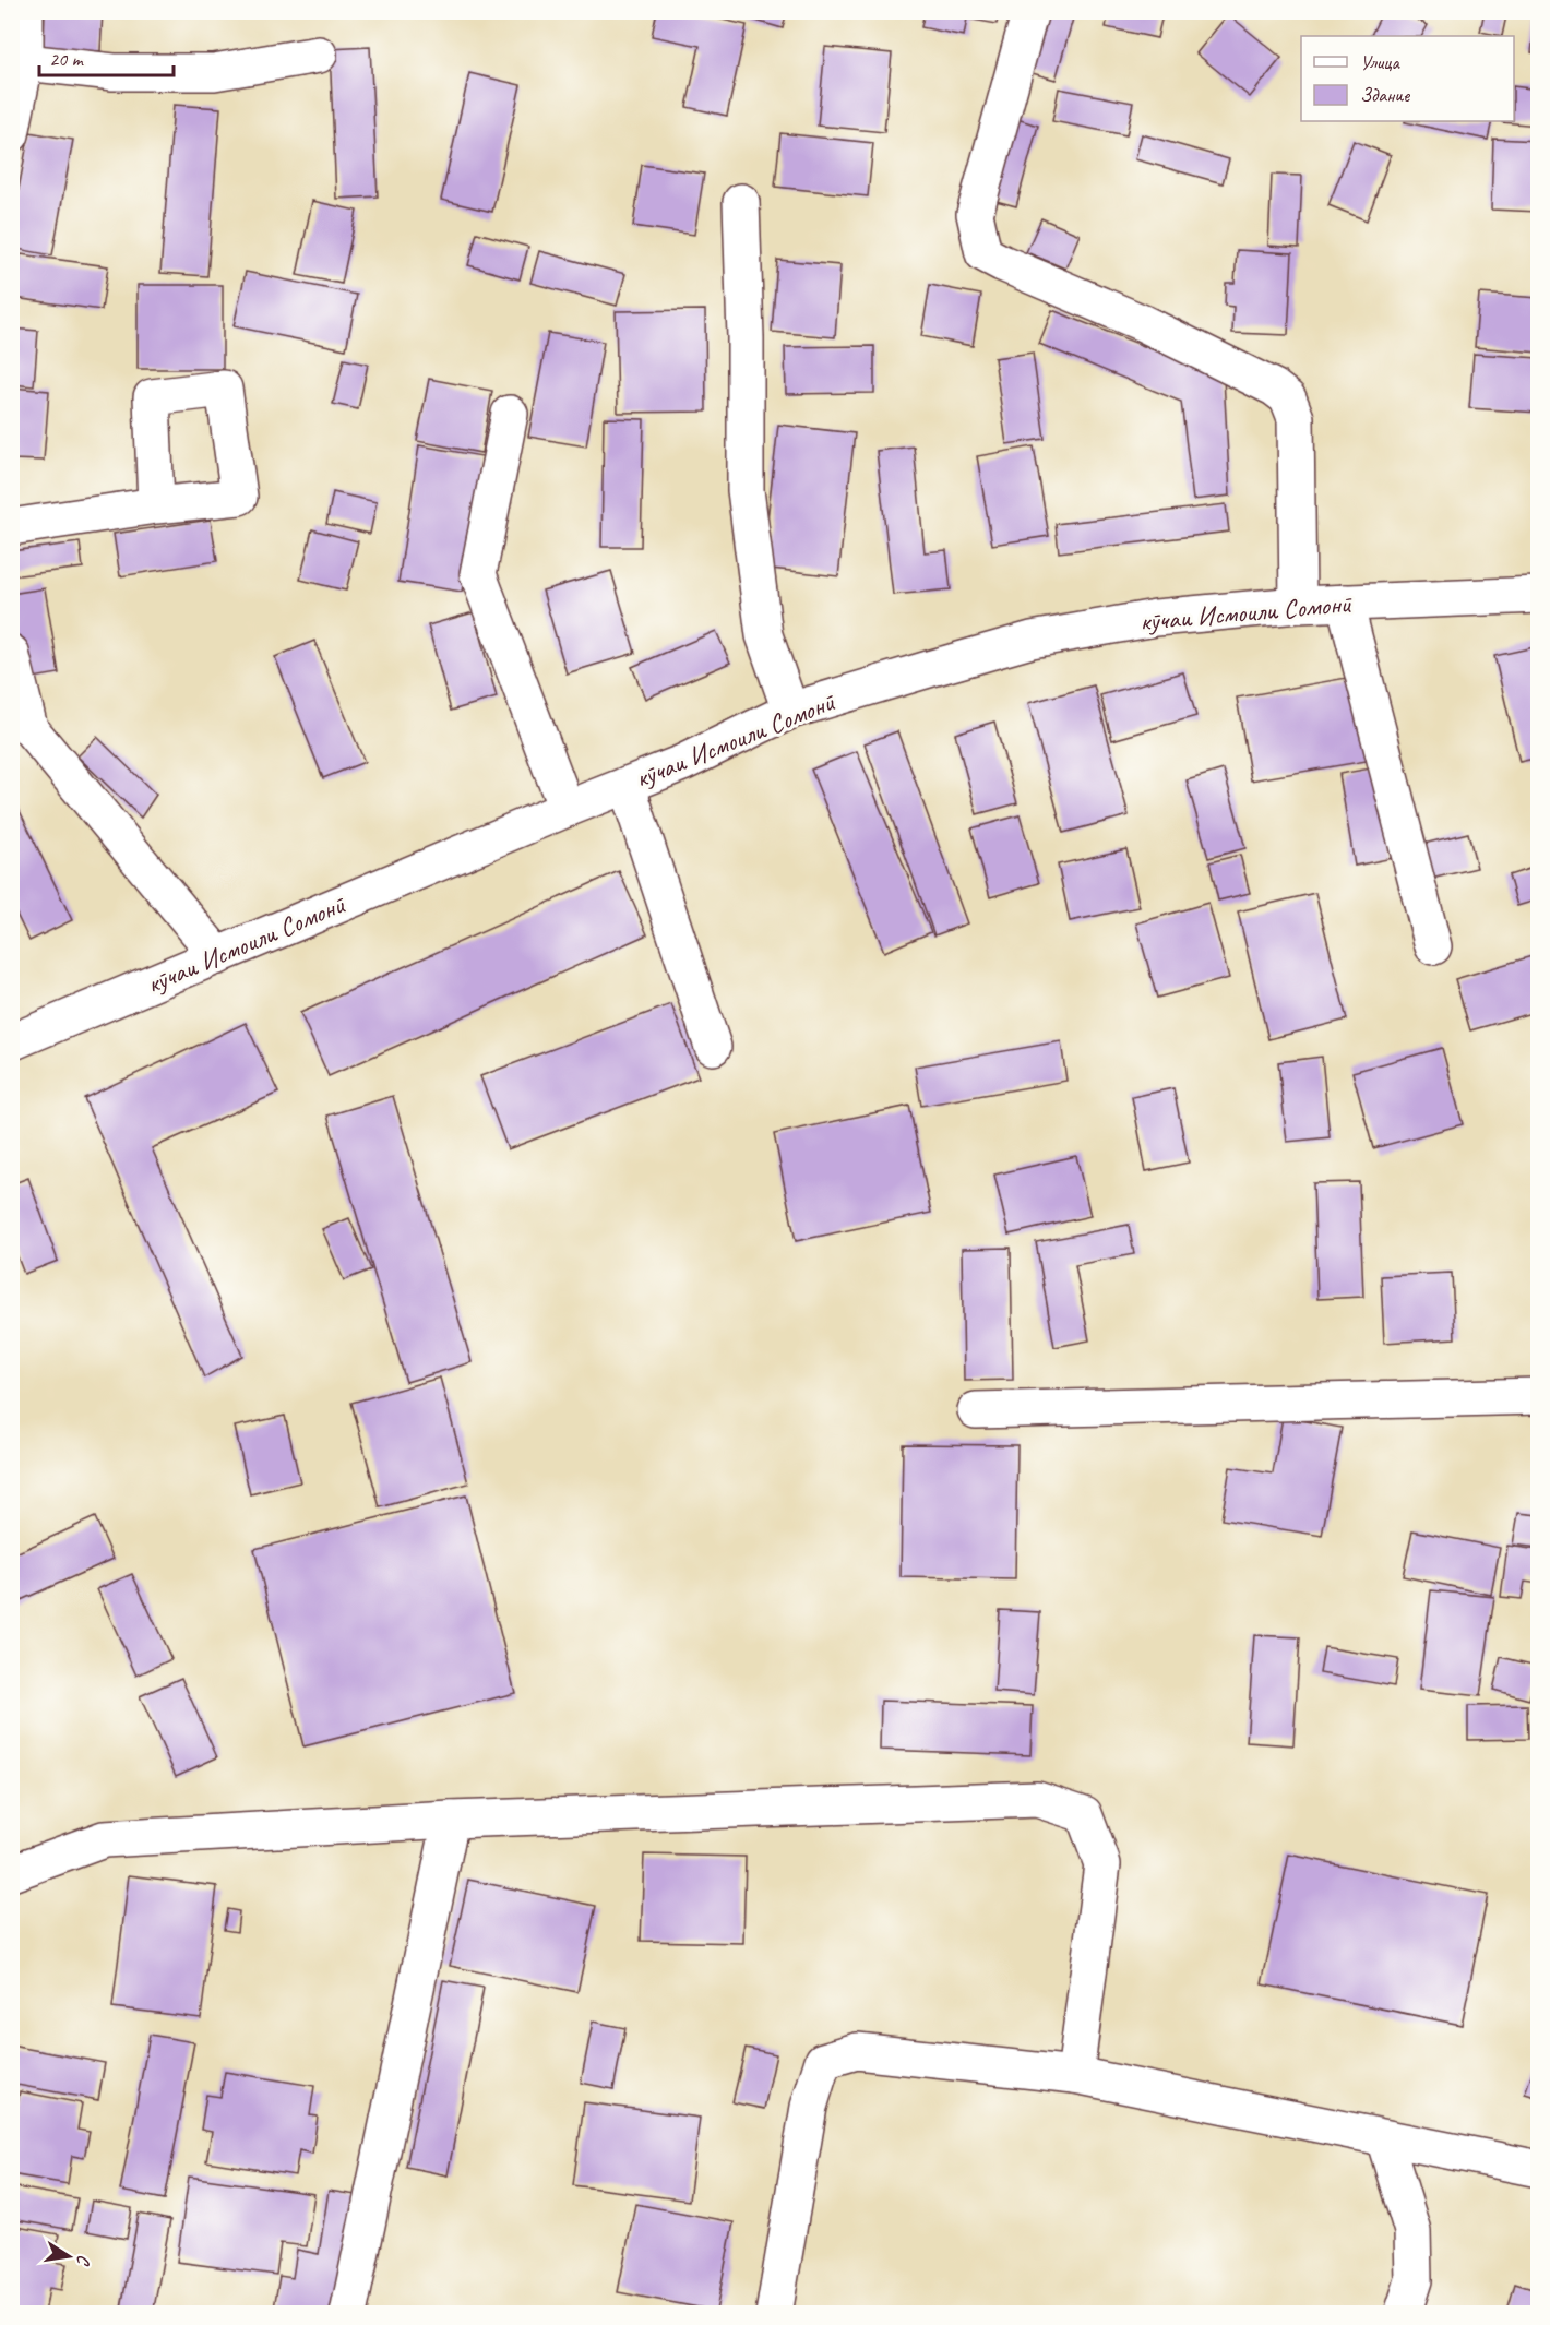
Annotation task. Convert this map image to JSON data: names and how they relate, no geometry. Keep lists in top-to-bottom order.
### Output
{
  "streets": {
    "street": ["кӯчаи Исмоили Сомонӣ"]
  },
  "legend": ["Улица", "Здание"],
  "scale_bar": "20 m",
  "north": "right"
}
